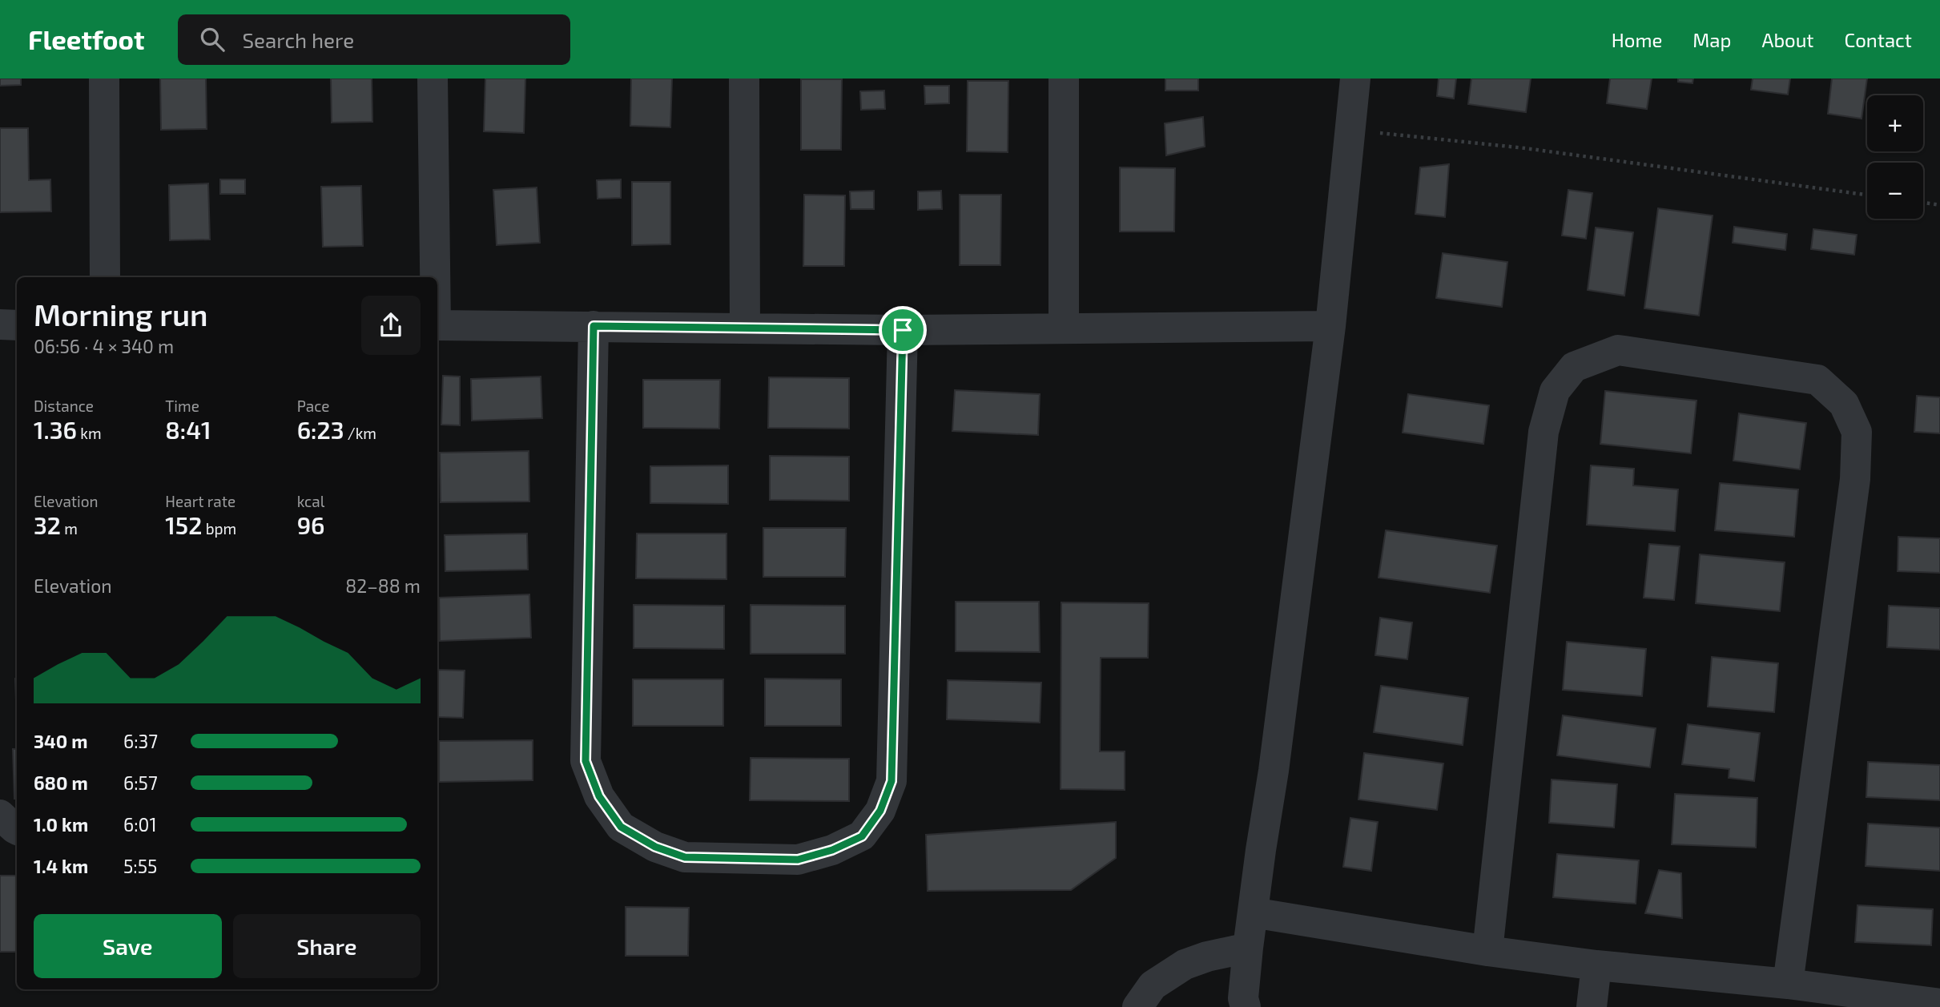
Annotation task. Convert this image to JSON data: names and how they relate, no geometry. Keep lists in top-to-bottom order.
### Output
{
  "page": {
    "header": "Fleetfoot",
    "search": "Search here",
    "nav": [
      "Home",
      "Map",
      "About",
      "Contact"
    ],
    "map_buttons": ["+", "−"],
    "heading": ["Morning run", "06:56 · 4 × 340 m"],
    "stats": [
      ["Distance", "1.36 km"],
      ["Time", "8:41"],
      ["Pace", "6:23 /km"],
      ["Elevation", "32 m"],
      ["Heart rate", "152 bpm"],
      ["kcal", "96"]
    ],
    "chart": ["Elevation", "82–88 m"],
    "list": [
      {
        "name": "340 m",
        "note": "6:37"
      },
      {
        "name": "680 m",
        "note": "6:57"
      },
      {
        "name": "1.0 km",
        "note": "6:01"
      },
      {
        "name": "1.4 km",
        "note": "5:55"
      }
    ],
    "buttons": ["Save", "Share"]
  }
}
